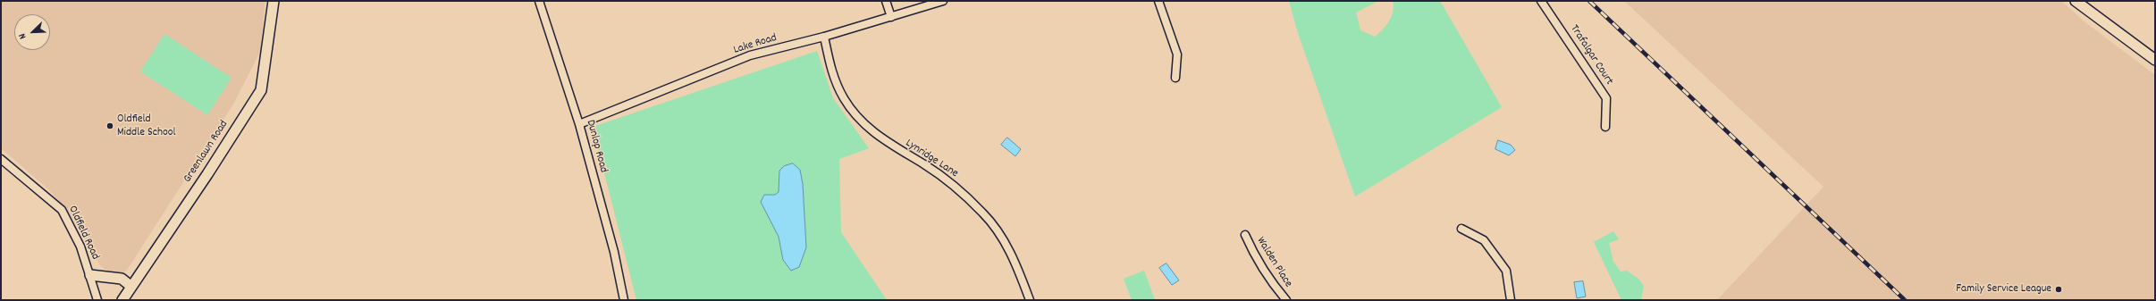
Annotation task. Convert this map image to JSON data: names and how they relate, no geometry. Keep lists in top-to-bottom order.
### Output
{
  "streets": {
    "main road": ["Greenlawn Road"],
    "street": [
      "Lake Road",
      "Trafalgar Court",
      "Dunlop Road",
      "Lynridge Lane",
      "Oldfield Road",
      "Walden Place"
    ]
  },
  "crossings": [
    ["Lake Road", "Dunlop Road"],
    ["Lake Road", "Lynridge Lane"]
  ],
  "places": ["Oldfield Middle School", "Family Service League"],
  "north": "bottom left"
}
